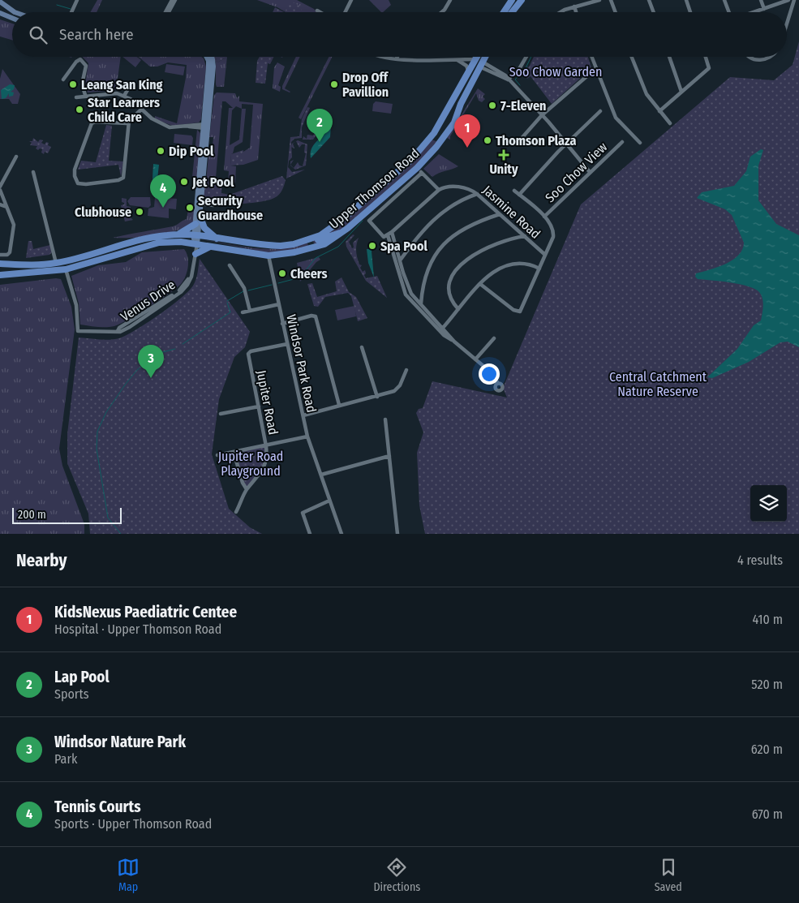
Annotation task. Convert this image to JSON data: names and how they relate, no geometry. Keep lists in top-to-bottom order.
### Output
{
  "streets": {
    "main road": ["Upper Thomson Road", "Venus Drive"],
    "street": [
      "Soo Chow View",
      "Jasmine Road",
      "Windsor Park Road",
      "Jupiter Road"
    ]
  },
  "crossings": [
    ["Upper Thomson Road", "Venus Drive"],
    ["Upper Thomson Road", "Windsor Park Road"],
    ["Windsor Park Road", "Jupiter Road"]
  ],
  "parks": ["Soo Chow Garden", "Central Catchment Nature Reserve", "Jupiter Road Playground"],
  "places": {
    "other": [
      "Leang San King",
      "Drop Off Pavillion",
      "7-Eleven",
      "Star Learners Child Care",
      "Thomson Plaza",
      "Dip Pool",
      "Jet Pool",
      "Security Guardhouse",
      "Clubhouse",
      "Spa Pool",
      "Cheers"
    ],
    "health": ["Unity"]
  },
  "scale_bar": "200 m",
  "page": {
    "search": "Search here",
    "pins": [
      "2",
      "1",
      "4",
      "3"
    ],
    "scale": "200 m",
    "heading": ["Nearby", "4 results"],
    "list": [
      {
        "mark": "1",
        "name": "KidsNexus Paediatric Centee",
        "note": "Hospital · Upper Thomson Road",
        "value": "410 m"
      },
      {
        "mark": "2",
        "name": "Lap Pool",
        "note": "Sports",
        "value": "520 m"
      },
      {
        "mark": "3",
        "name": "Windsor Nature Park",
        "note": "Park",
        "value": "620 m"
      },
      {
        "mark": "4",
        "name": "Tennis Courts",
        "note": "Sports · Upper Thomson Road",
        "value": "670 m"
      }
    ],
    "nav": ["Map", "Directions", "Saved"]
  }
}
